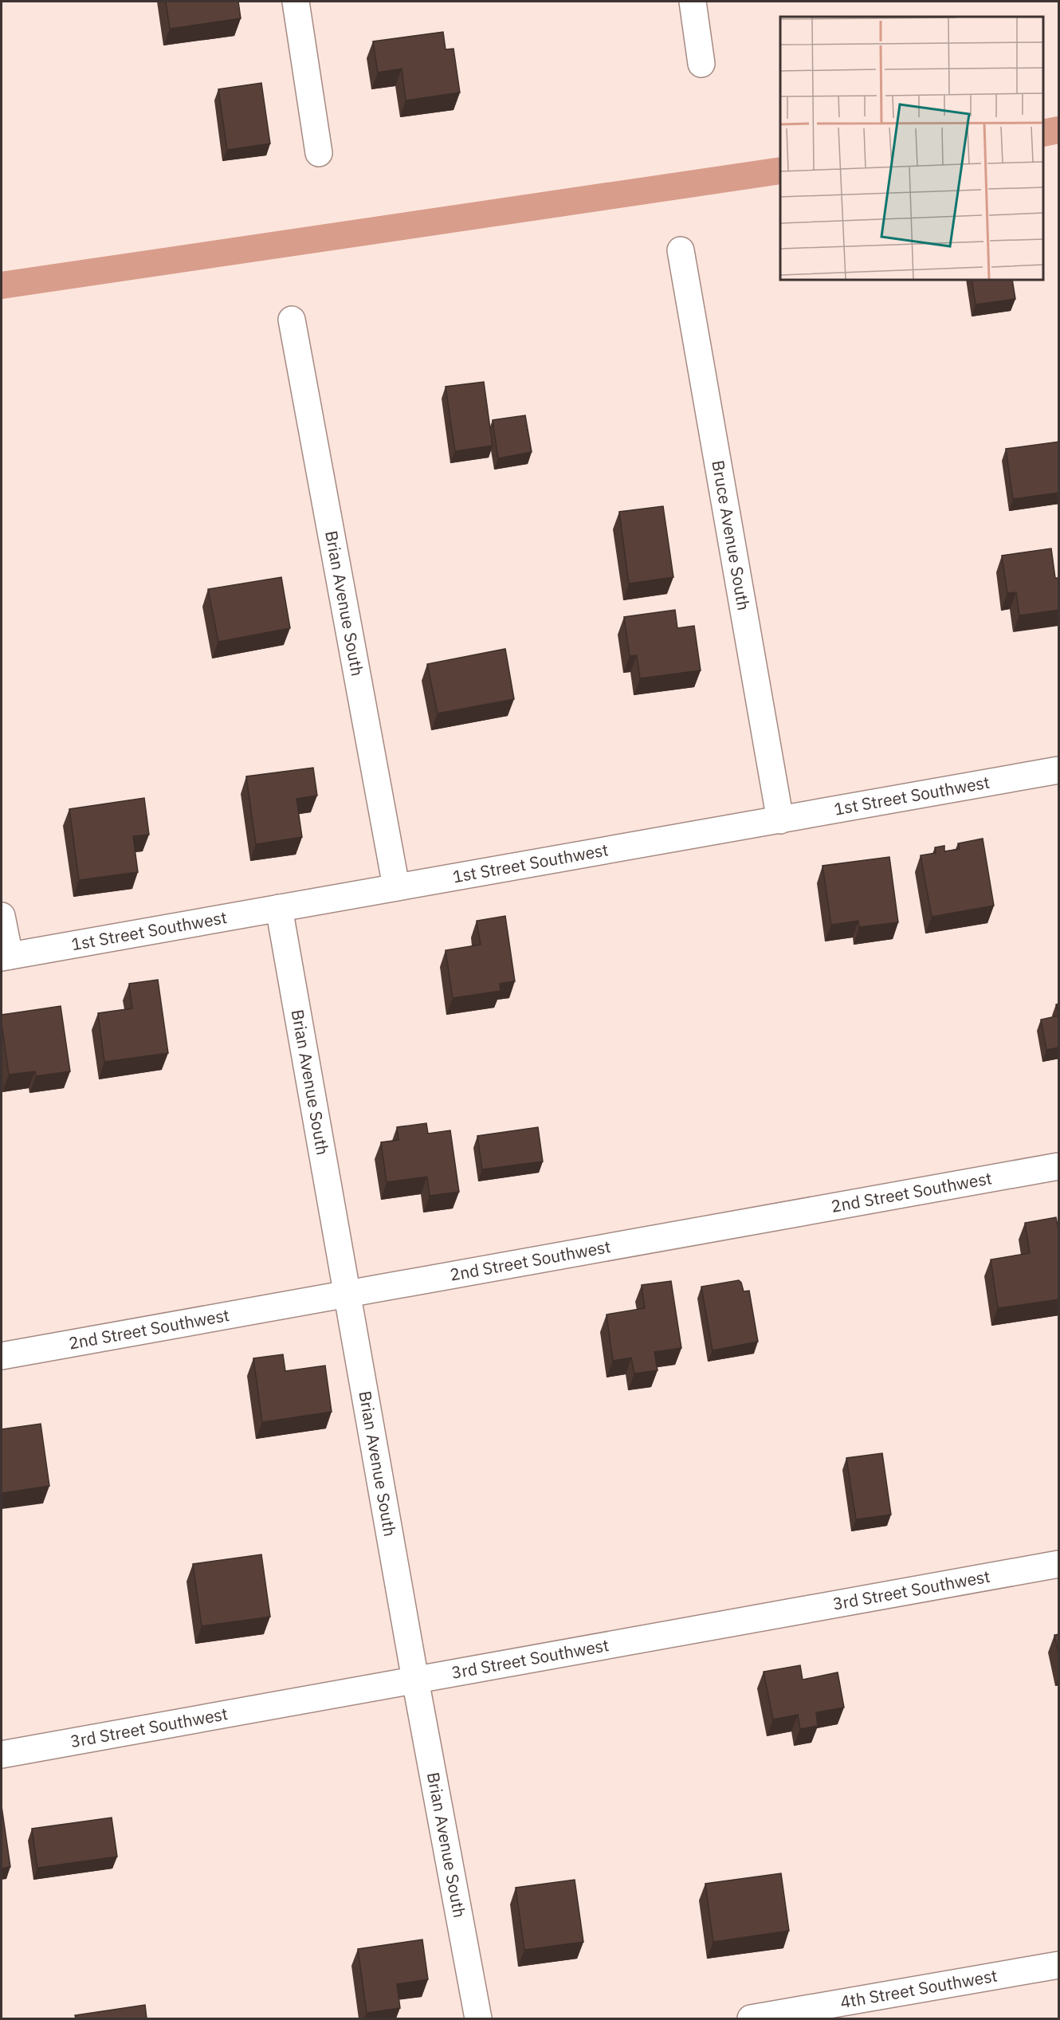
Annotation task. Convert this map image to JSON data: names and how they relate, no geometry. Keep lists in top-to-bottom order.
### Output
{
  "streets": {
    "street": [
      "Bruce Avenue South",
      "Brian Avenue South",
      "1st Street Southwest",
      "2nd Street Southwest",
      "3rd Street Southwest",
      "4th Street Southwest"
    ]
  },
  "crossings": [
    ["Bruce Avenue South", "1st Street Southwest"],
    ["Brian Avenue South", "1st Street Southwest"],
    ["Brian Avenue South", "2nd Street Southwest"],
    ["Brian Avenue South", "3rd Street Southwest"]
  ]
}
